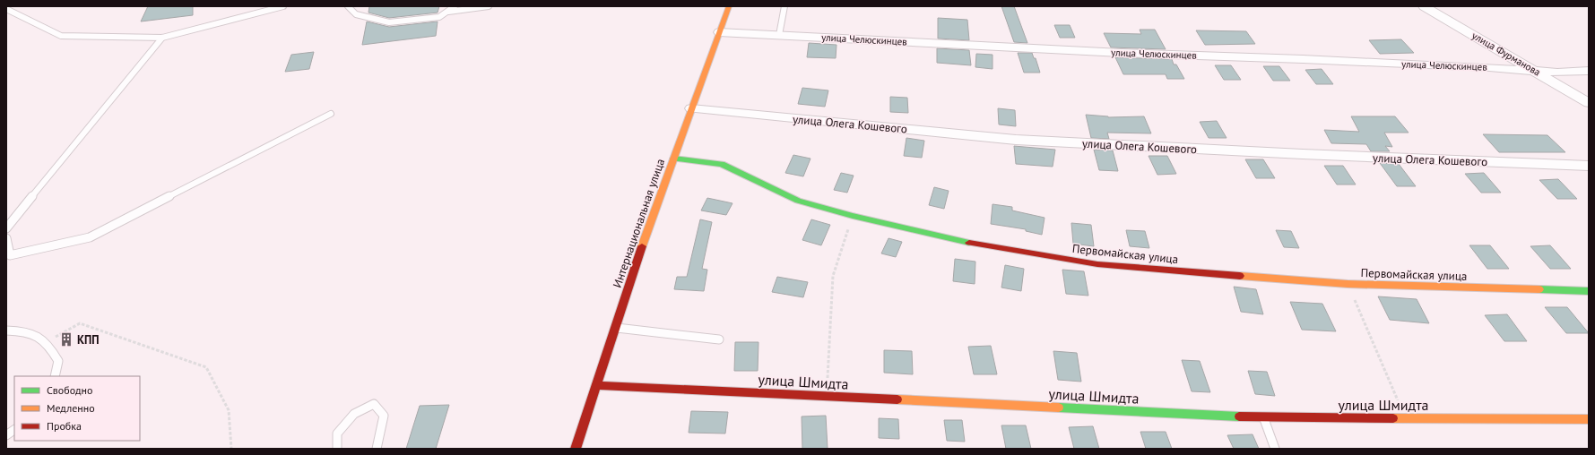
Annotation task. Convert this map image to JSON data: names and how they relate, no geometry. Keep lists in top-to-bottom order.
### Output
{
  "streets": {
    "street": [
      "улица Челюскинцев",
      "улица Фурманова",
      "улица Олега Кошевого",
      "Интернациональная улица",
      "Первомайская улица",
      "улица Шмидта"
    ]
  },
  "crossings": [
    ["улица Челюскинцев", "улица Фурманова"],
    ["улица Челюскинцев", "Интернациональная улица"],
    ["улица Олега Кошевого", "Интернациональная улица"],
    ["Интернациональная улица", "Первомайская улица"],
    ["Интернациональная улица", "улица Шмидта"]
  ],
  "places": {
    "building": ["КПП"]
  },
  "legend": ["Свободно", "Медленно", "Пробка"]
}
